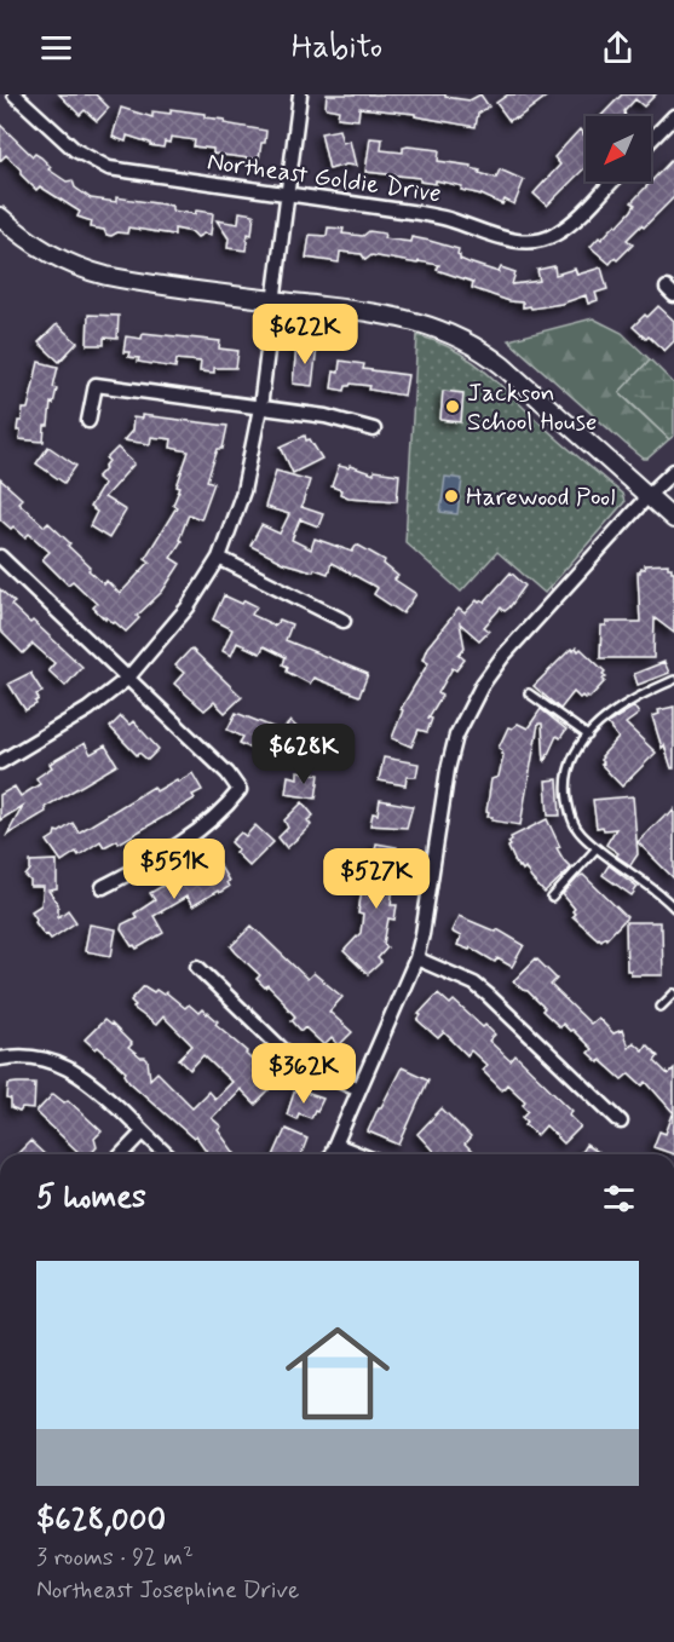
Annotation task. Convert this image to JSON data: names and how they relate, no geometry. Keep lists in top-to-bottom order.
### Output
{
  "streets": {
    "street": ["Northeast Goldie Drive"]
  },
  "places": ["Jackson School House", "Harewood Pool"],
  "north": "bottom left",
  "page": {
    "header": "Habito",
    "price": [
      "$622K",
      "$628K",
      "$551K",
      "$527K",
      "$362K"
    ],
    "heading": "5 homes",
    "list": [
      {
        "name": "$628,000",
        "note": "3 rooms · 92 m² · Northeast Josephine Drive"
      }
    ]
  }
}
